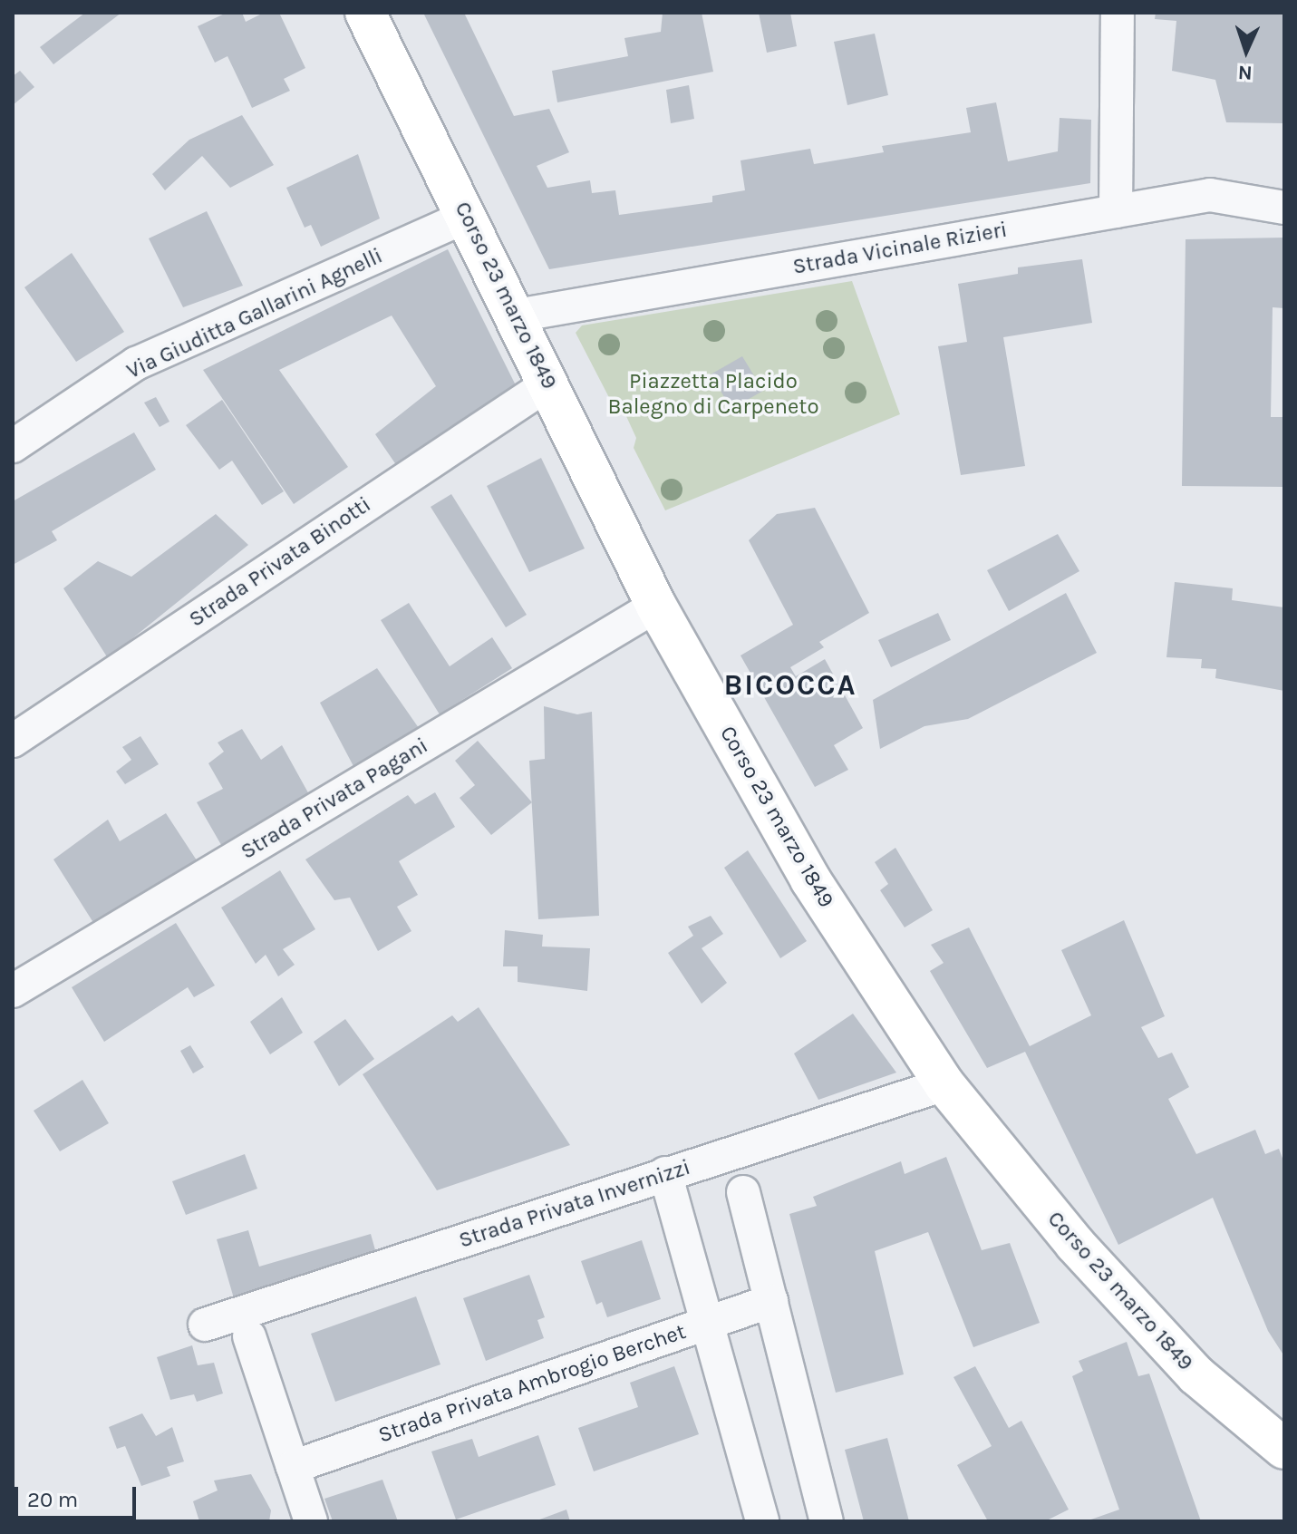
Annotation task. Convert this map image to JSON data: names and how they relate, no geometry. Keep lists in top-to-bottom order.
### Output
{
  "streets": {
    "main road": ["Corso 23 marzo 1849"],
    "street": [
      "Strada Vicinale Rizieri",
      "Via Giuditta Gallarini Agnelli",
      "Strada Privata Binotti",
      "Strada Privata Pagani",
      "Strada Privata Invernizzi",
      "Strada Privata Ambrogio Berchet"
    ]
  },
  "crossings": [
    ["Strada Vicinale Rizieri", "Corso 23 marzo 1849"],
    ["Corso 23 marzo 1849", "Via Giuditta Gallarini Agnelli"],
    ["Corso 23 marzo 1849", "Strada Privata Binotti"],
    ["Corso 23 marzo 1849", "Strada Privata Pagani"],
    ["Corso 23 marzo 1849", "Strada Privata Invernizzi"]
  ],
  "districts": ["BICOCCA"],
  "parks": ["Piazzetta Placido Balegno di Carpeneto"],
  "scale_bar": "20 m",
  "north": "bottom"
}
